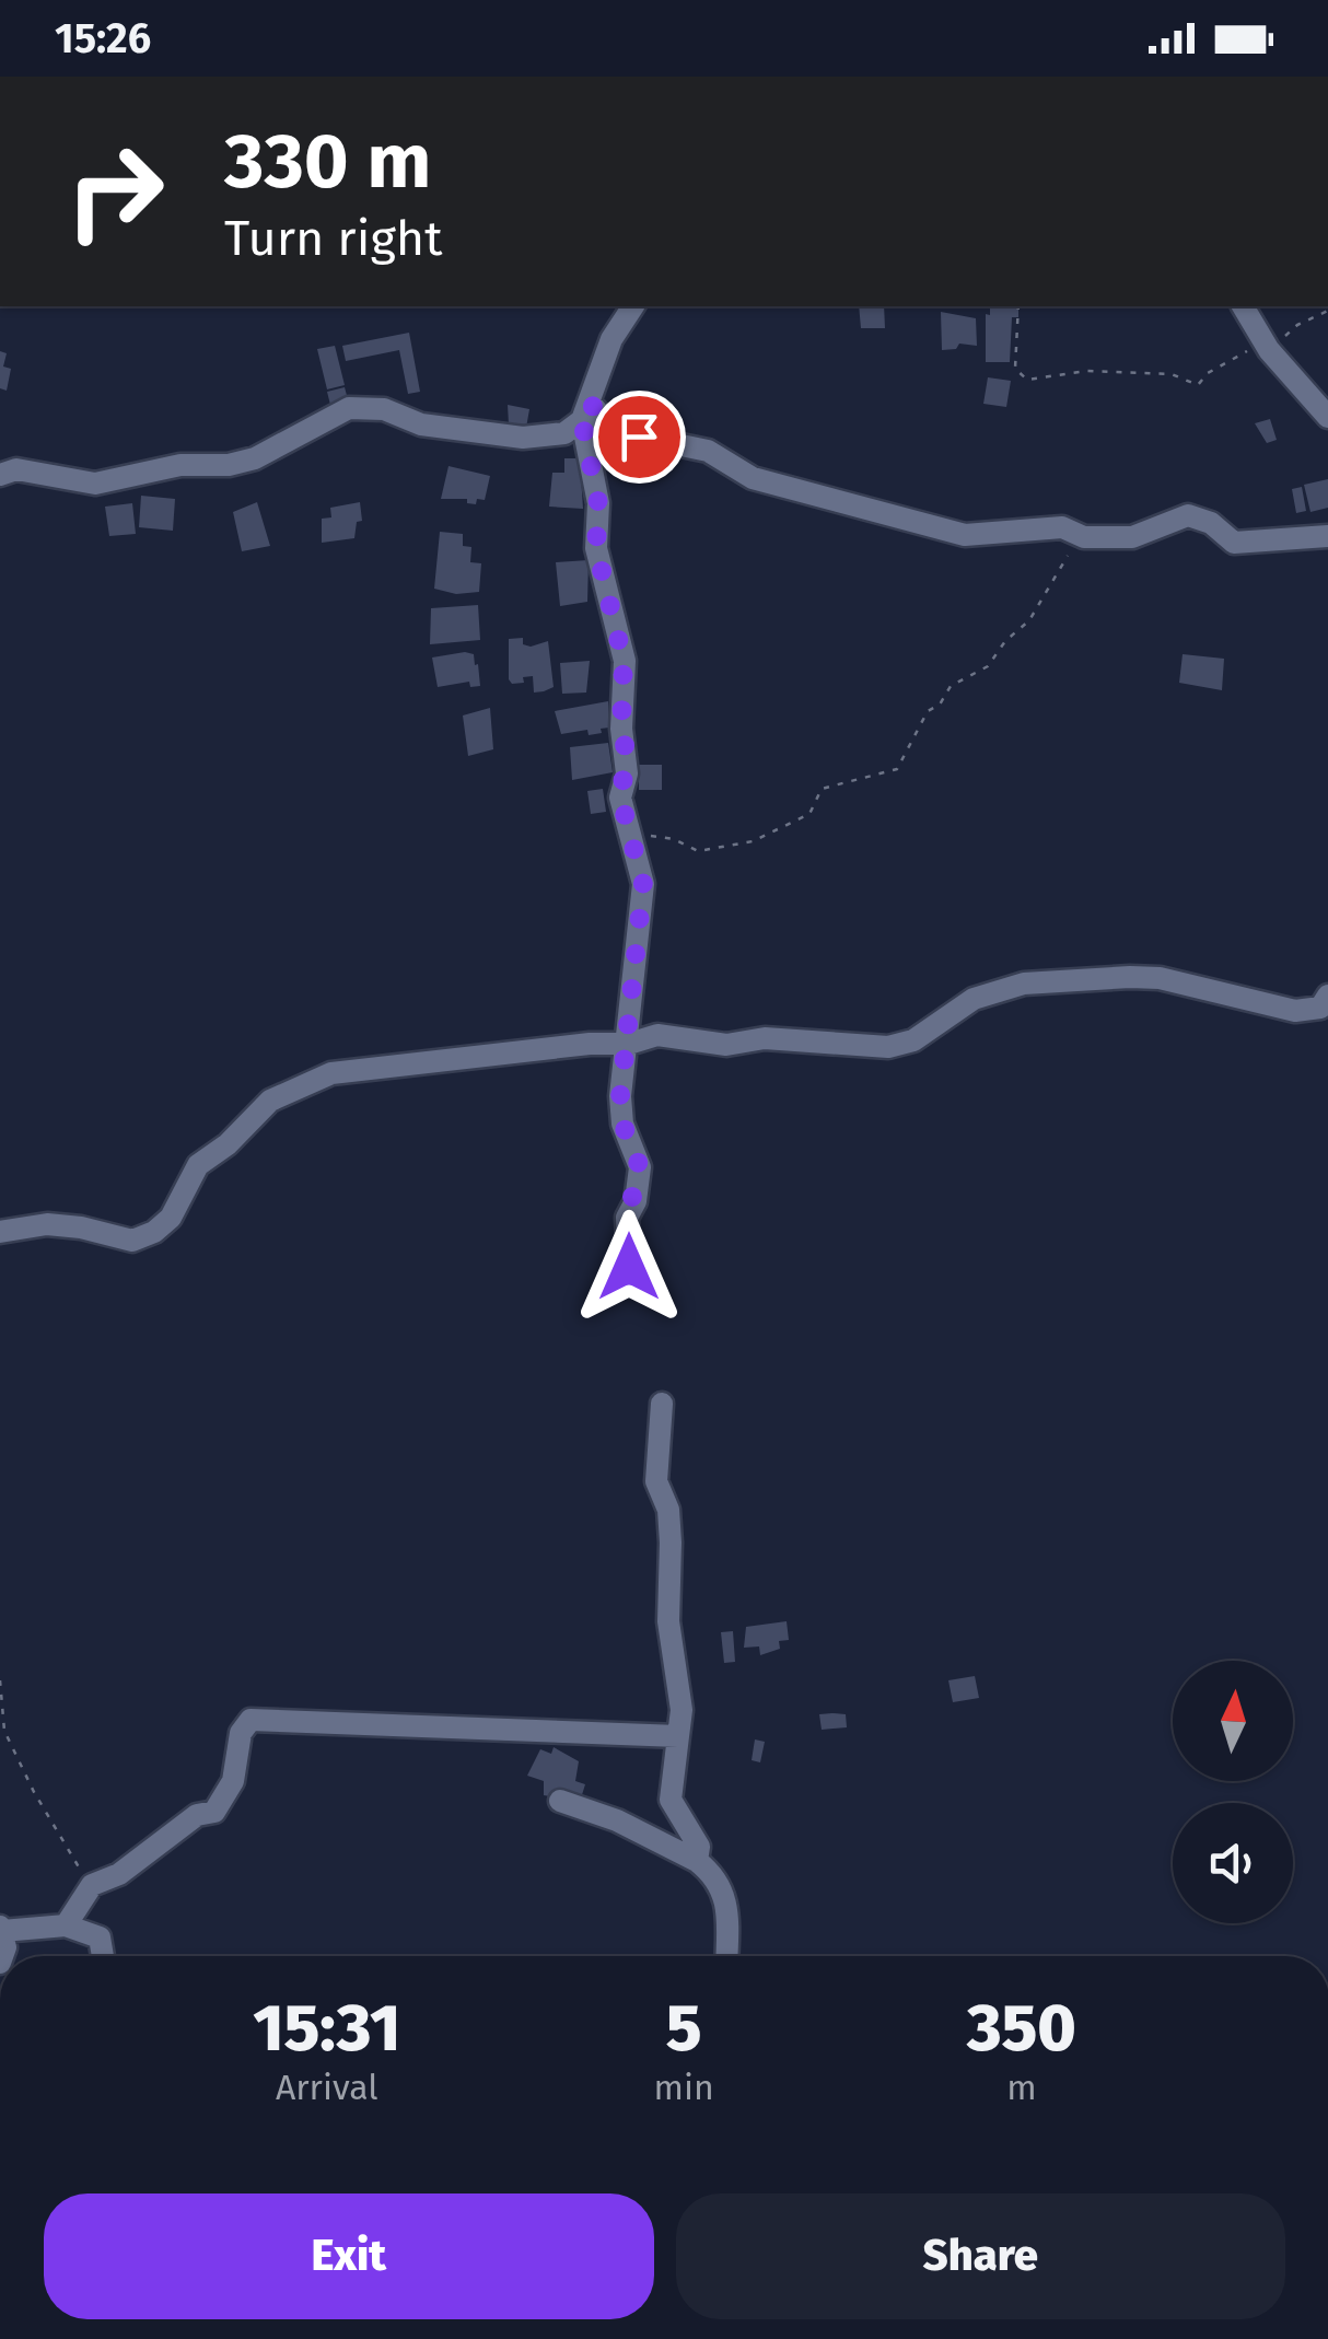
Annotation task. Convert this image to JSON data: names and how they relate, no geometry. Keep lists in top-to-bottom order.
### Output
{
  "north": "top",
  "page": {
    "status": "15:26",
    "turn": ["330 m", "Turn right"],
    "eta": [
      "15:31",
      "Arrival",
      "5",
      "min",
      "350",
      "m"
    ],
    "buttons": ["Exit", "Share"]
  }
}
